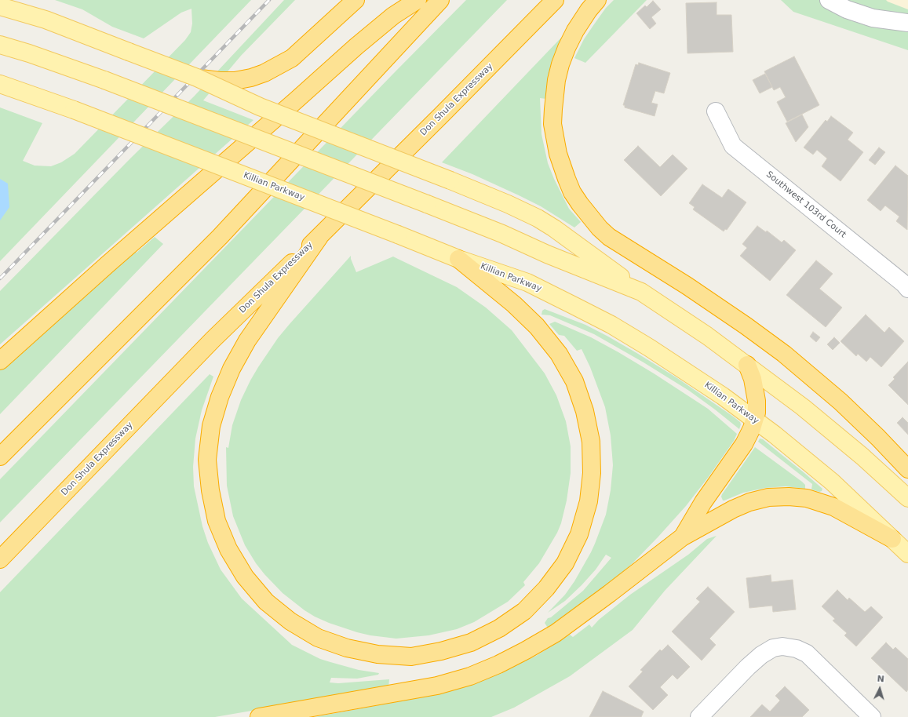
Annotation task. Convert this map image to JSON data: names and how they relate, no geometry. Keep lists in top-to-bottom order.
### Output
{
  "streets": {
    "highway": ["Don Shula Expressway"],
    "main road": ["Killian Parkway"],
    "street": ["Southwest 103rd Court"]
  },
  "north": "top"
}
